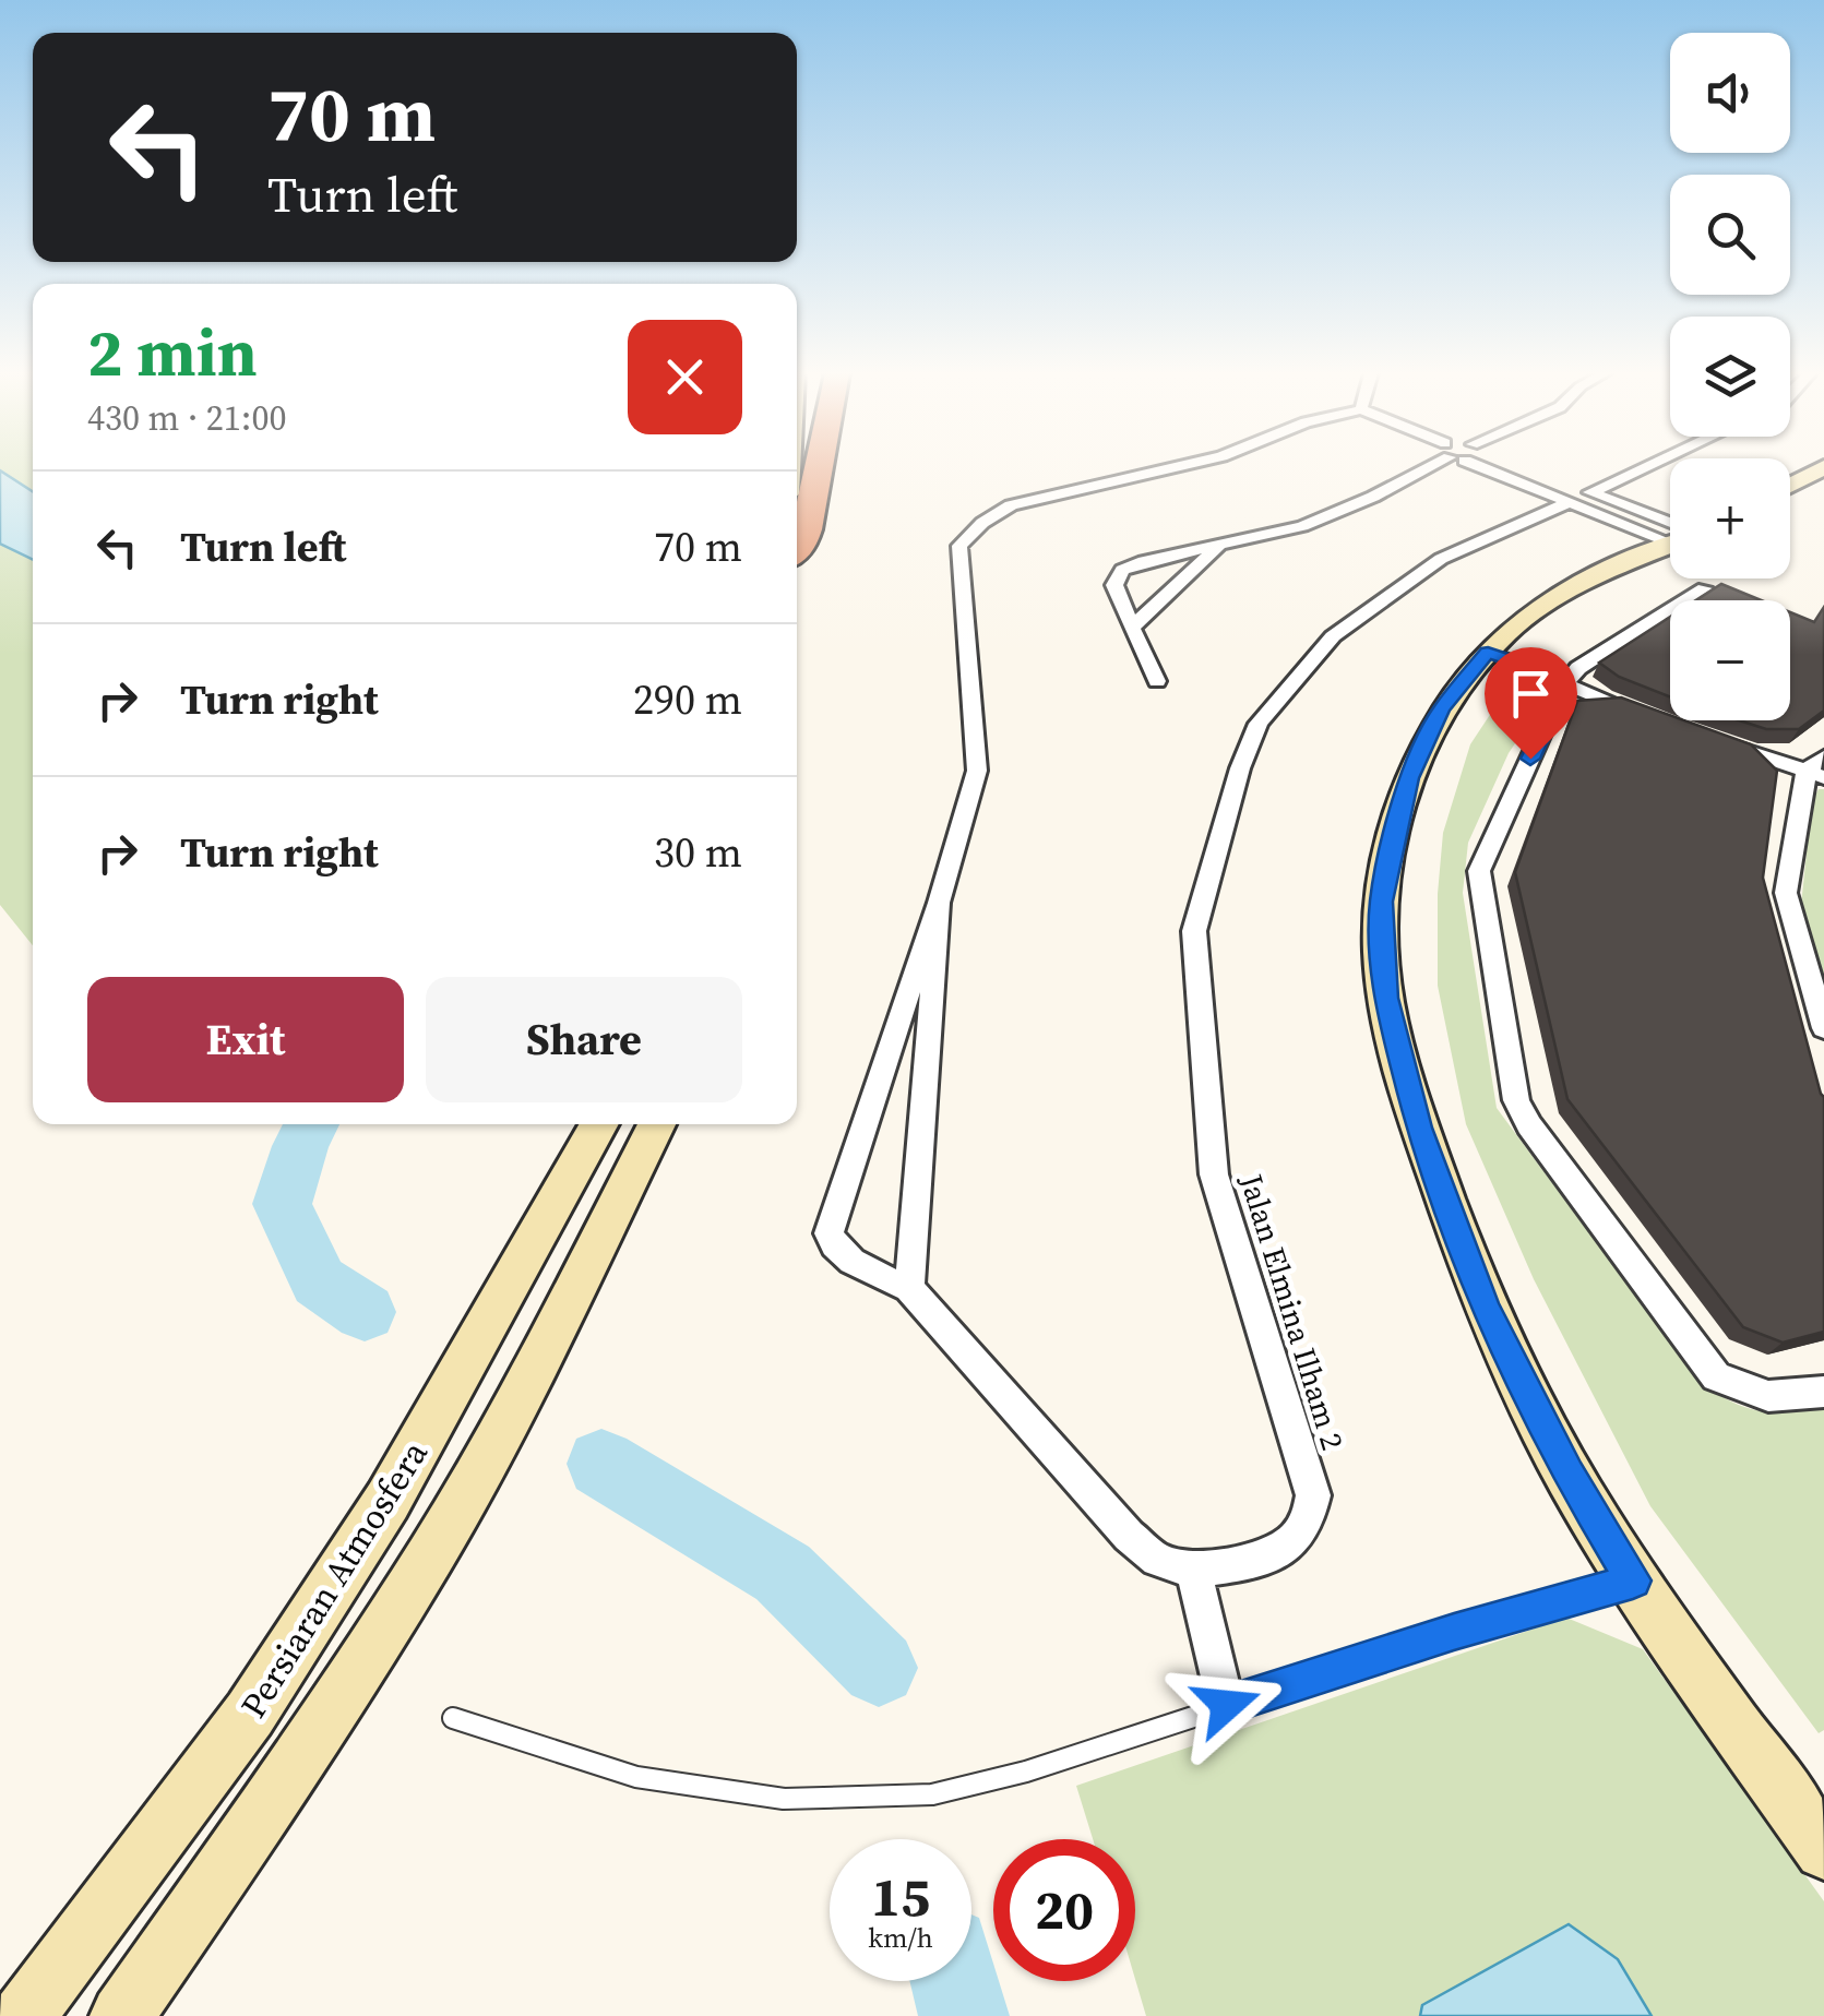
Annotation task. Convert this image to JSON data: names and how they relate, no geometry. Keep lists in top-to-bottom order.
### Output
{
  "streets": {
    "street": ["Jalan Elmina Ilham 2", "Persiaran Atmosfera"]
  },
  "page": {
    "map_buttons": ["+", "−"],
    "turn": ["70 m", "Turn left"],
    "heading": ["2 min", "430 m · 21:00"],
    "list": [
      {
        "name": "Turn left",
        "value": "70 m"
      },
      {
        "name": "Turn right",
        "value": "290 m"
      },
      {
        "name": "Turn right",
        "value": "30 m"
      }
    ],
    "buttons": ["Exit", "Share"],
    "speed": "15 km/h",
    "limit": "20"
  }
}
